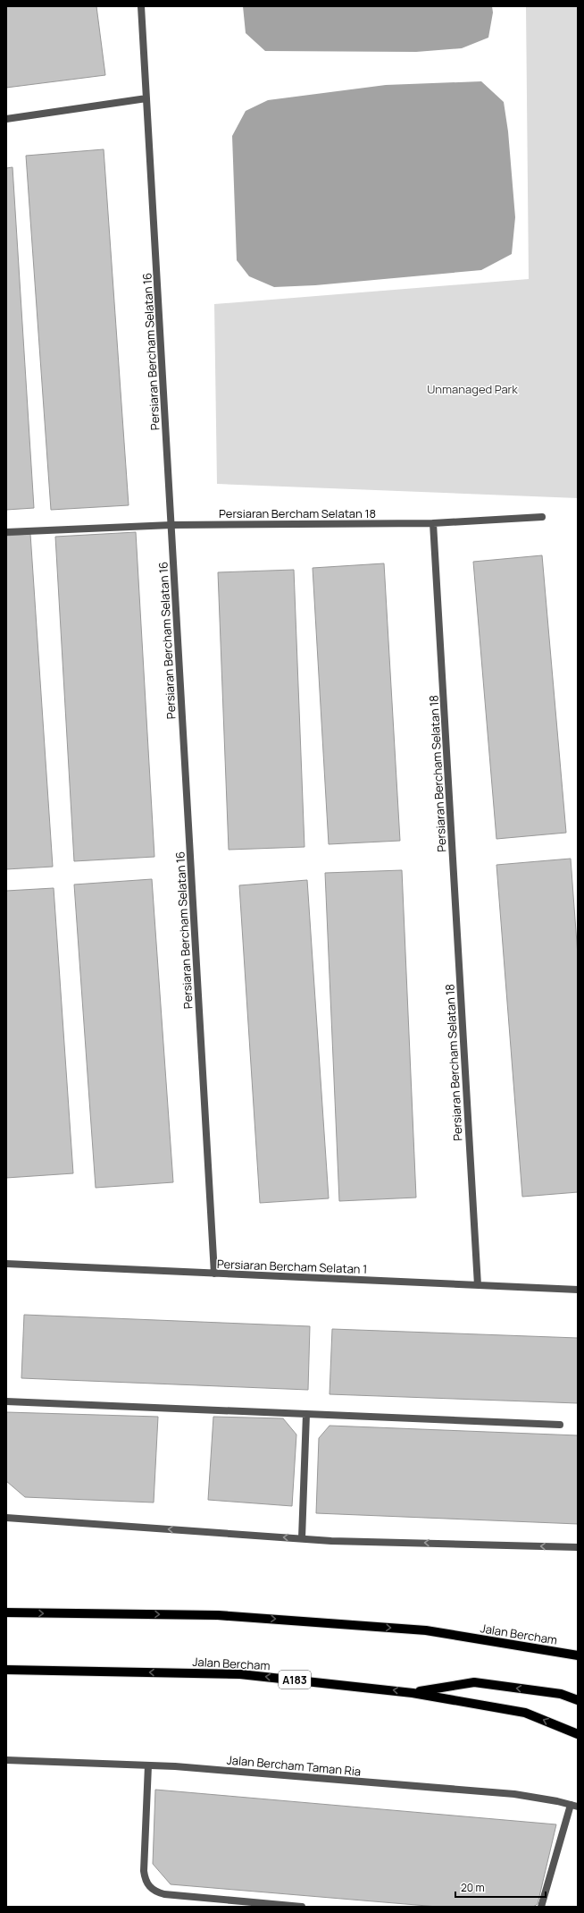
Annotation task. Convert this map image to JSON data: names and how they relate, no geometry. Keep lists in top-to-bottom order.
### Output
{
  "streets": {
    "main road": ["Jalan Bercham", "A183"],
    "street": [
      "Persiaran Bercham Selatan 16",
      "Persiaran Bercham Selatan 18",
      "Persiaran Bercham Selatan 1",
      "Jalan Bercham Taman Ria"
    ]
  },
  "crossings": [
    ["Persiaran Bercham Selatan 16", "Persiaran Bercham Selatan 18"],
    ["Persiaran Bercham Selatan 16", "Persiaran Bercham Selatan 1"],
    ["Persiaran Bercham Selatan 18", "Persiaran Bercham Selatan 1"]
  ],
  "parks": ["Unmanaged Park"],
  "scale_bar": "20 m"
}
